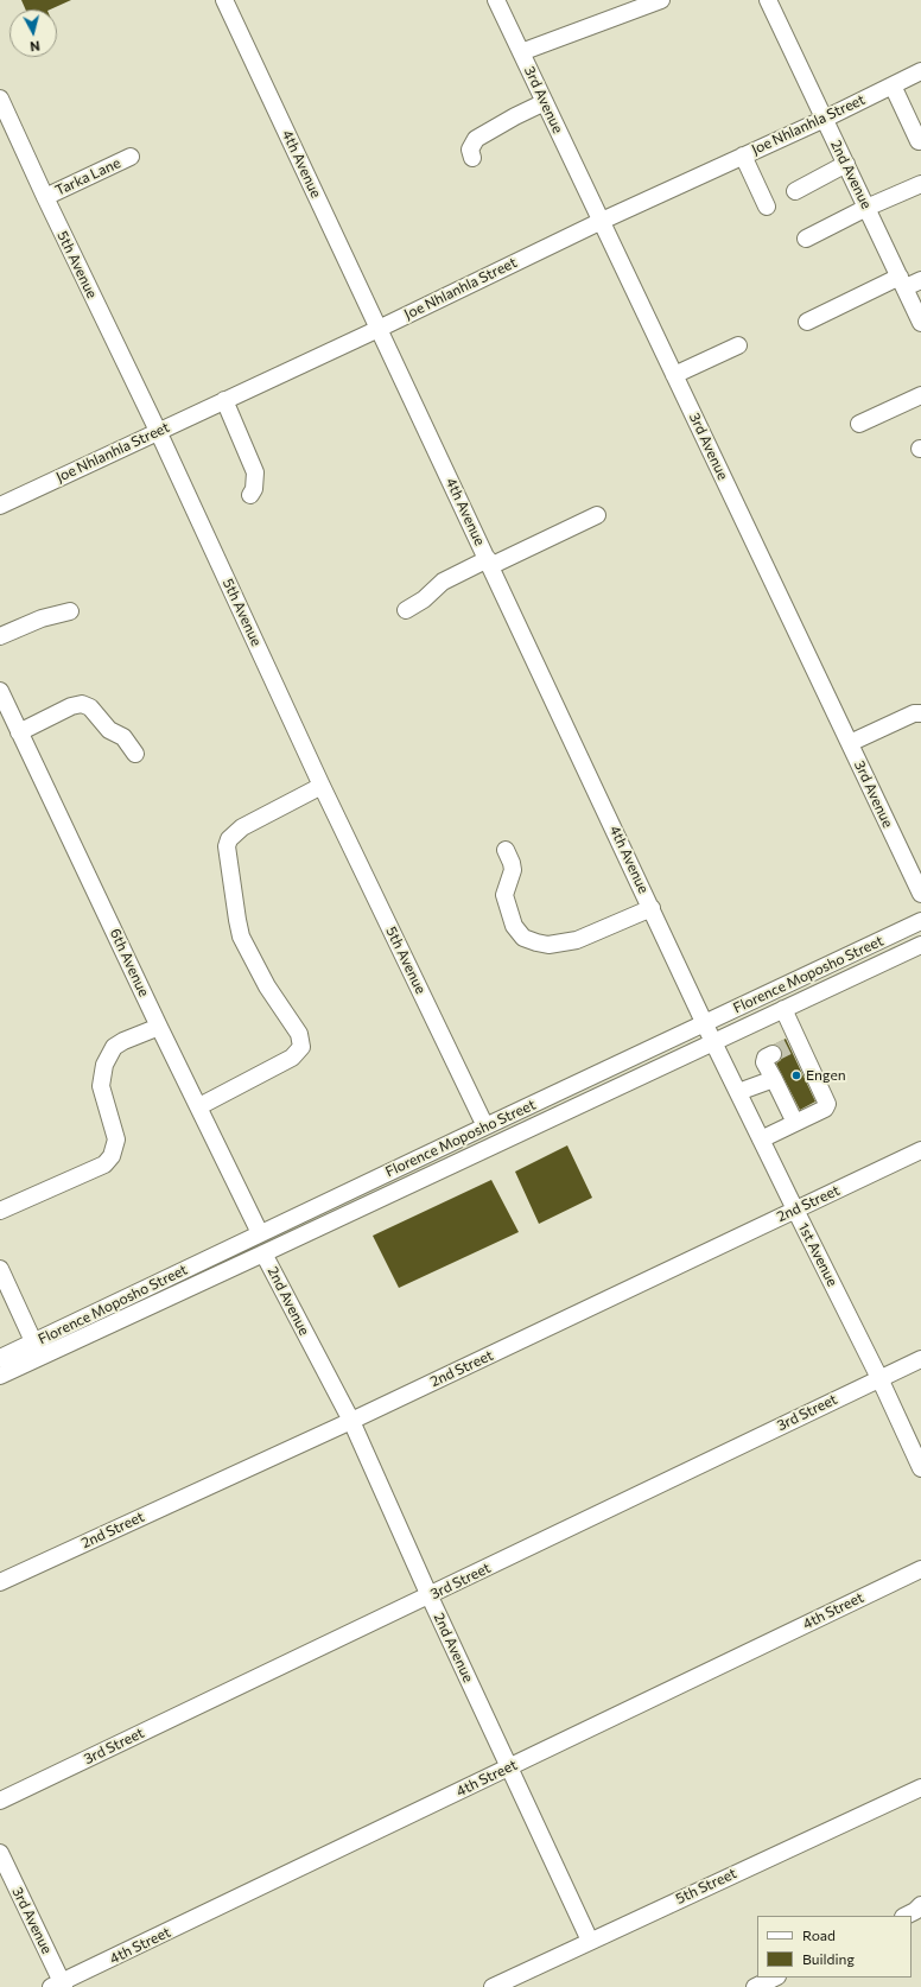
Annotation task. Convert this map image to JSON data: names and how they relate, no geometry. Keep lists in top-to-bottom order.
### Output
{
  "streets": {
    "street": [
      "3rd Avenue",
      "Joe Nhlanhla Street",
      "4th Avenue",
      "2nd Avenue",
      "Tarka Lane",
      "5th Avenue",
      "6th Avenue",
      "Florence Moposho Street",
      "2nd Street",
      "1st Avenue",
      "3rd Street",
      "4th Street",
      "5th Street"
    ]
  },
  "crossings": [
    ["3rd Avenue", "Joe Nhlanhla Street"],
    ["3rd Avenue", "4th Street"],
    ["Joe Nhlanhla Street", "4th Avenue"],
    ["Joe Nhlanhla Street", "2nd Avenue"],
    ["Joe Nhlanhla Street", "5th Avenue"],
    ["4th Avenue", "Florence Moposho Street"],
    ["4th Avenue", "1st Avenue"],
    ["2nd Avenue", "Florence Moposho Street"],
    ["2nd Avenue", "2nd Street"],
    ["2nd Avenue", "3rd Street"],
    ["2nd Avenue", "4th Street"],
    ["2nd Avenue", "5th Street"],
    ["Tarka Lane", "5th Avenue"],
    ["5th Avenue", "Florence Moposho Street"],
    ["6th Avenue", "Florence Moposho Street"],
    ["Florence Moposho Street", "1st Avenue"],
    ["2nd Street", "1st Avenue"],
    ["1st Avenue", "3rd Street"]
  ],
  "places": ["Engen"],
  "legend": ["Road", "Building"],
  "north": "bottom"
}
